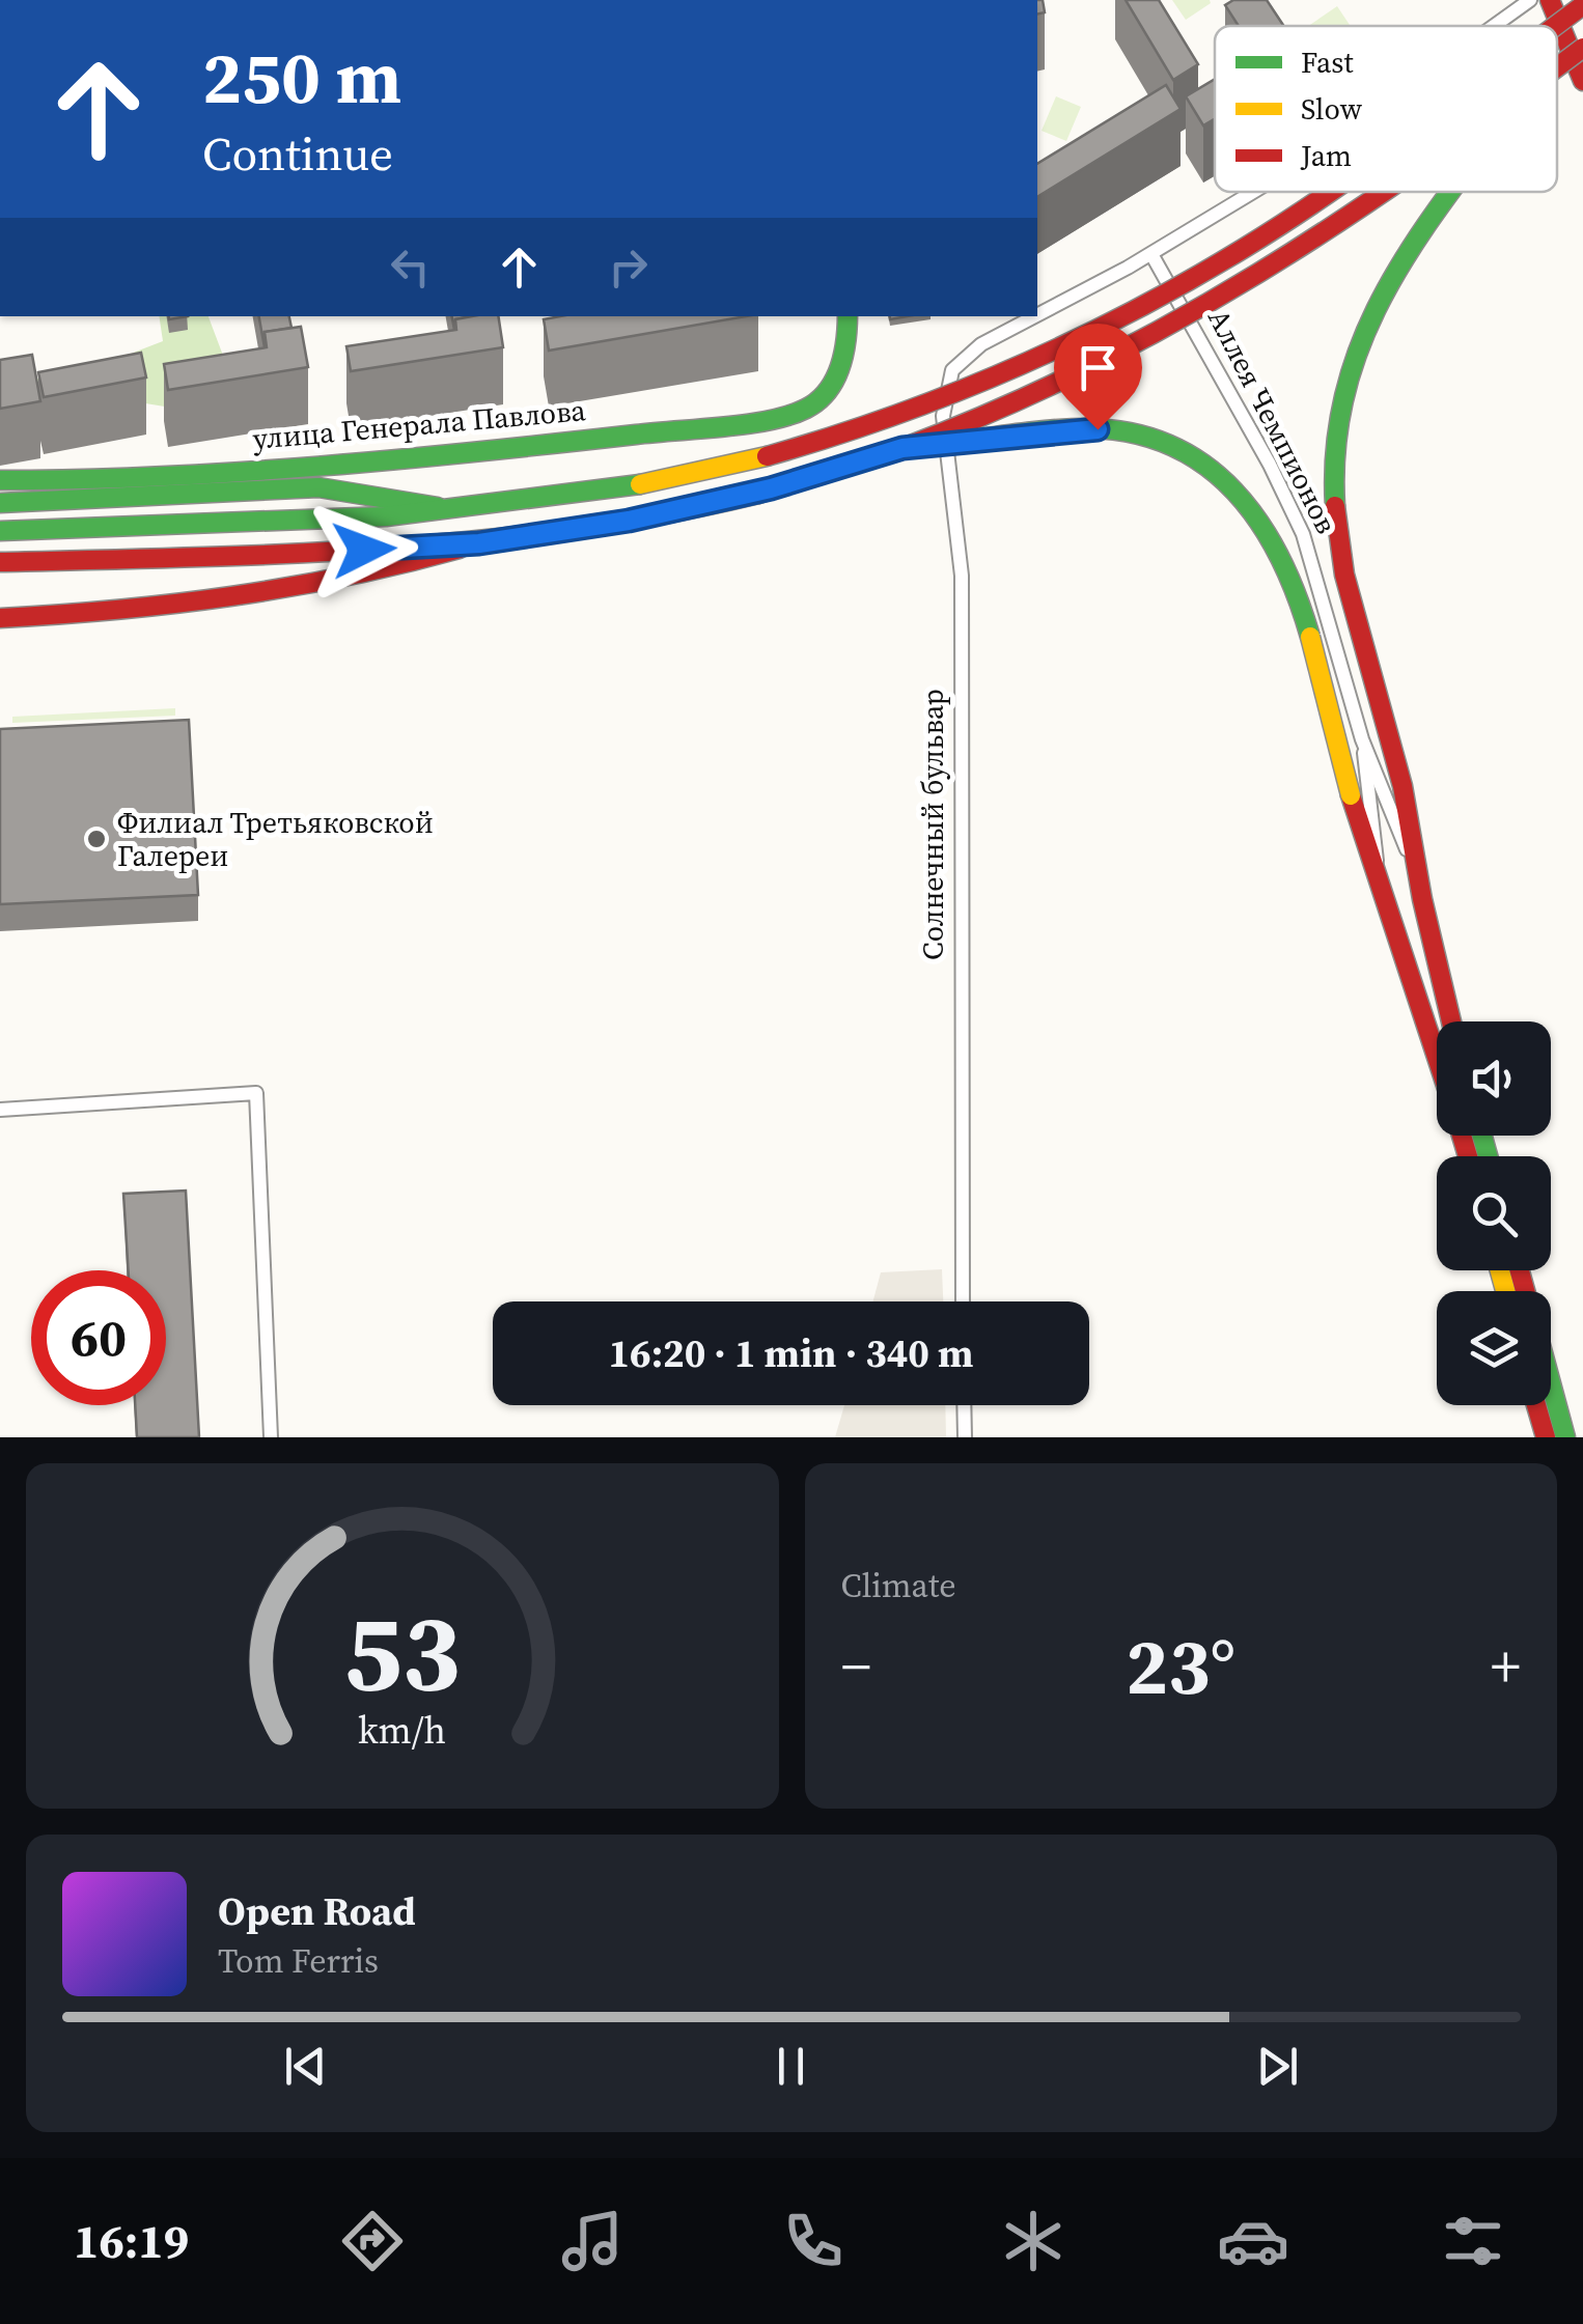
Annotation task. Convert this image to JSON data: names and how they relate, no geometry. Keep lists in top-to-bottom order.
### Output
{
  "streets": {
    "main road": ["Аллея Чемпионов", "улица Генерала Павлова"],
    "street": ["Солнечный бульвар"]
  },
  "crossings": [
    ["Аллея Чемпионов", "Солнечный бульвар"]
  ],
  "places": ["Филиал Третьяковской Галереи"],
  "legend": ["Fast", "Slow", "Jam"],
  "page": {
    "turn": ["250 m", "Continue"],
    "limit": "60",
    "trip": "16:20 · 1 min · 340 m",
    "tile": "Climate",
    "heat": ["−", "23°", "+"],
    "song": ["Open Road", "Tom Ferris"],
    "tabs": "16:19",
    "gauge": ["53", "km/h"]
  }
}
